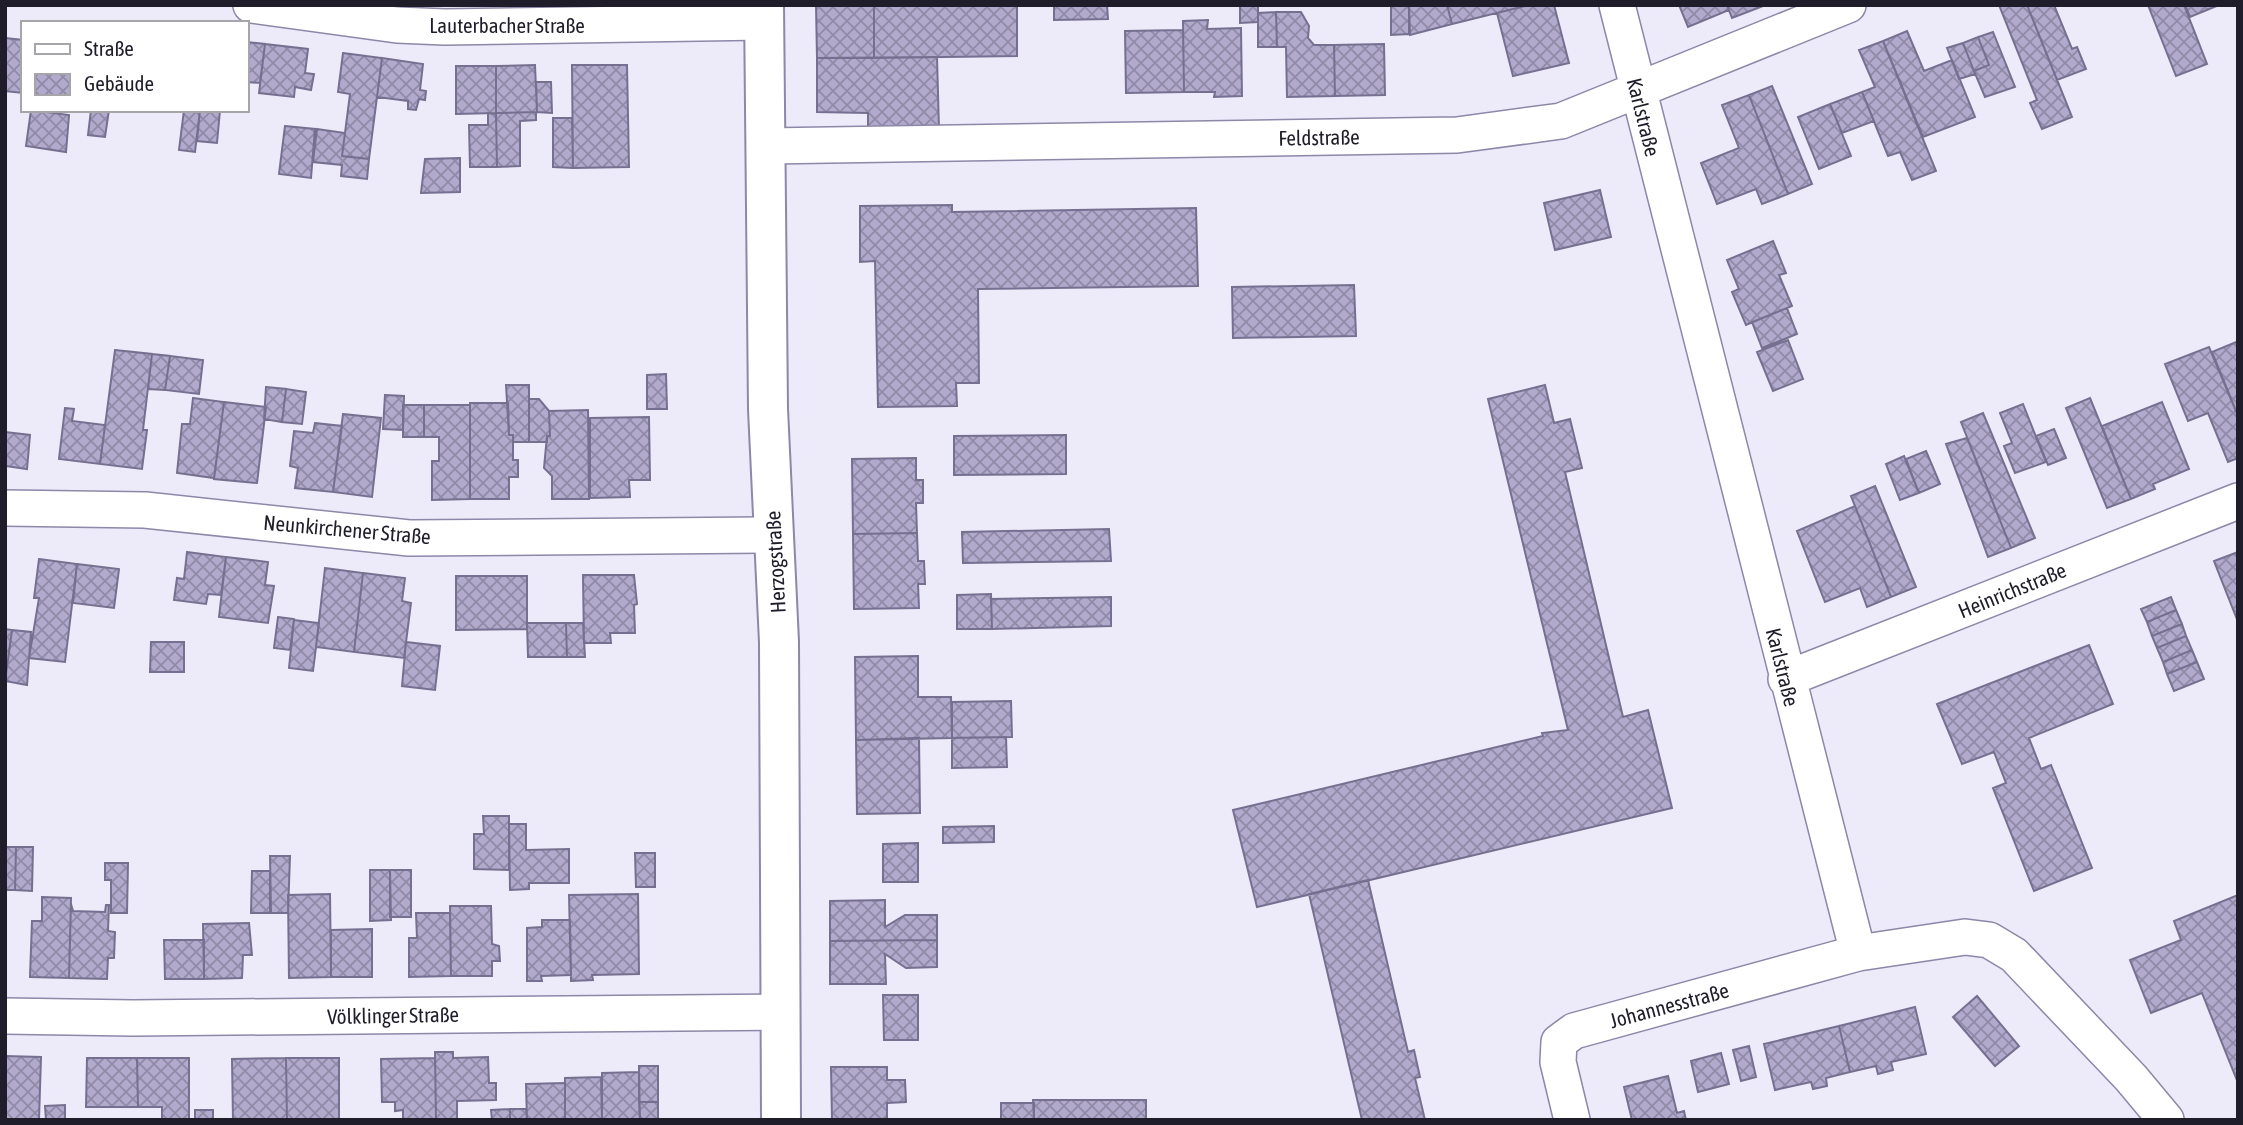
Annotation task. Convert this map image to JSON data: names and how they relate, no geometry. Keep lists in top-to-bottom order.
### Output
{
  "streets": {
    "street": [
      "Lauterbacher Straße",
      "Karlstraße",
      "Feldstraße",
      "Neunkirchener Straße",
      "Herzogstraße",
      "Heinrichstraße",
      "Johannesstraße",
      "Völklinger Straße"
    ]
  },
  "crossings": [
    ["Lauterbacher Straße", "Herzogstraße"],
    ["Karlstraße", "Feldstraße"],
    ["Karlstraße", "Heinrichstraße"],
    ["Karlstraße", "Johannesstraße"],
    ["Feldstraße", "Herzogstraße"],
    ["Neunkirchener Straße", "Herzogstraße"],
    ["Herzogstraße", "Völklinger Straße"]
  ],
  "legend": ["Straße", "Gebäude"]
}
